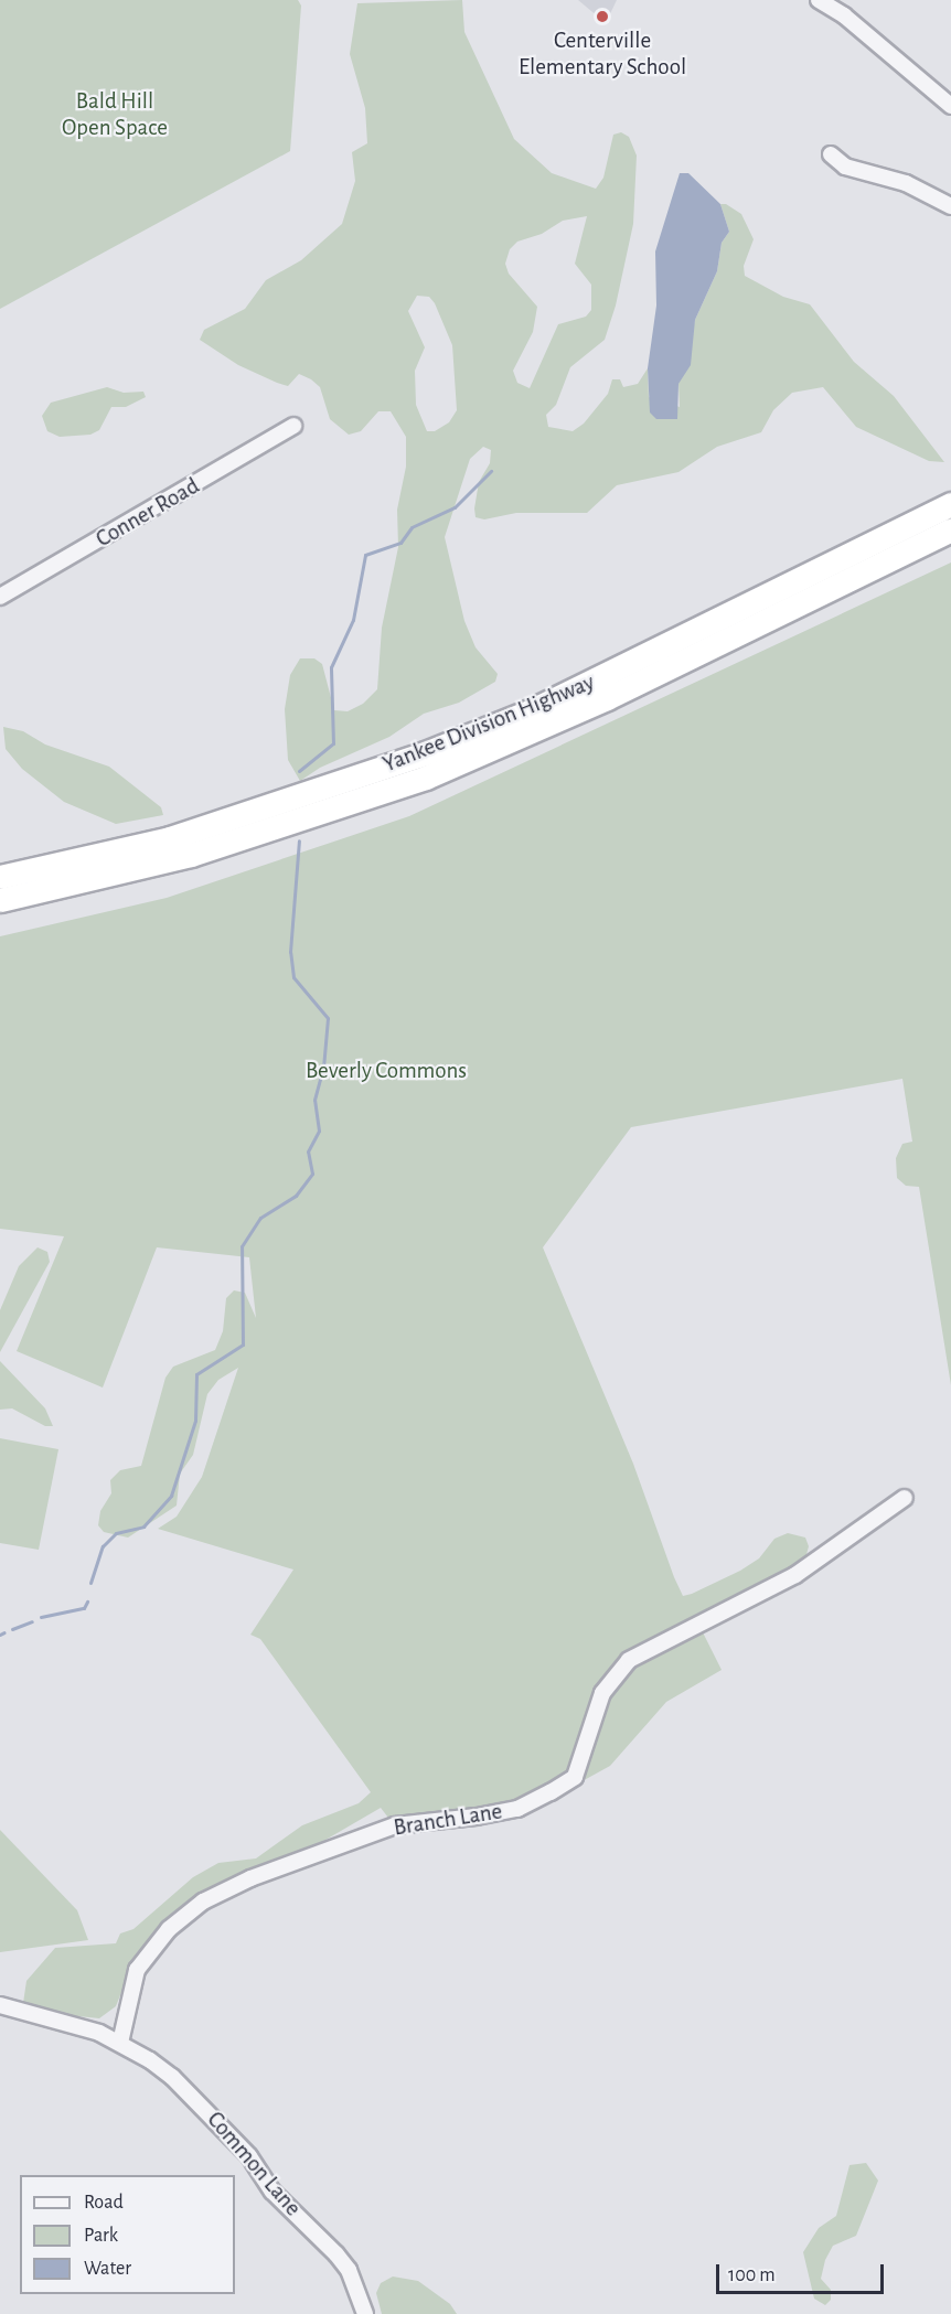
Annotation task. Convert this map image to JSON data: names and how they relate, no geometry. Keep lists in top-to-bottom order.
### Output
{
  "streets": {
    "highway": ["Yankee Division Highway"],
    "street": ["Conner Road", "Branch Lane", "Common Lane"]
  },
  "crossings": [
    ["Branch Lane", "Common Lane"]
  ],
  "parks": ["Bald Hill Open Space", "Beverly Commons"],
  "places": ["Centerville Elementary School"],
  "legend": ["Road", "Park", "Water"],
  "scale_bar": "100 m"
}
